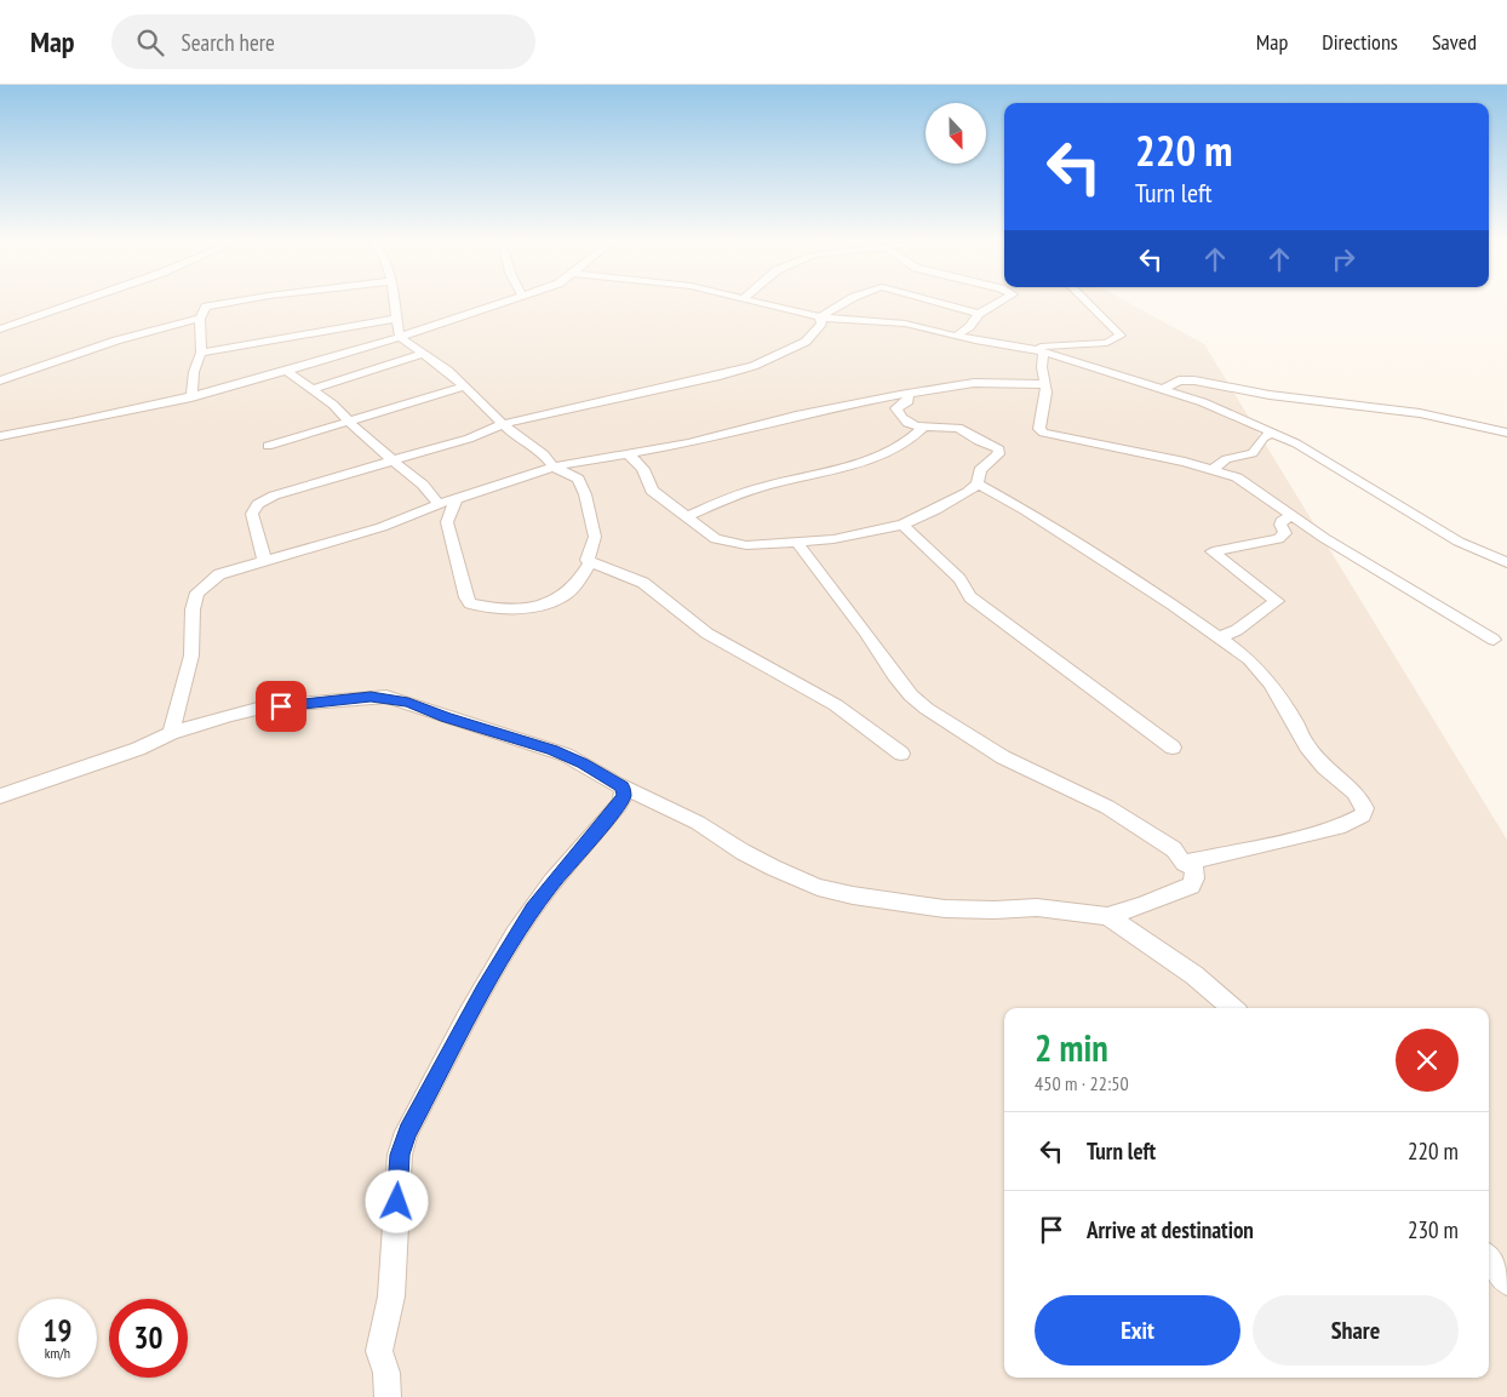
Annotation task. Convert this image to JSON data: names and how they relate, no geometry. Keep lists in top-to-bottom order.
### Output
{
  "north": "bottom",
  "page": {
    "header": "Map",
    "search": "Search here",
    "nav": ["Map", "Directions", "Saved"],
    "turn": ["220 m", "Turn left"],
    "heading": ["2 min", "450 m · 22:50"],
    "list": [
      {
        "name": "Turn left",
        "value": "220 m"
      },
      {
        "name": "Arrive at destination",
        "value": "230 m"
      }
    ],
    "buttons": ["Exit", "Share"],
    "speed": "19 km/h",
    "limit": "30"
  }
}
